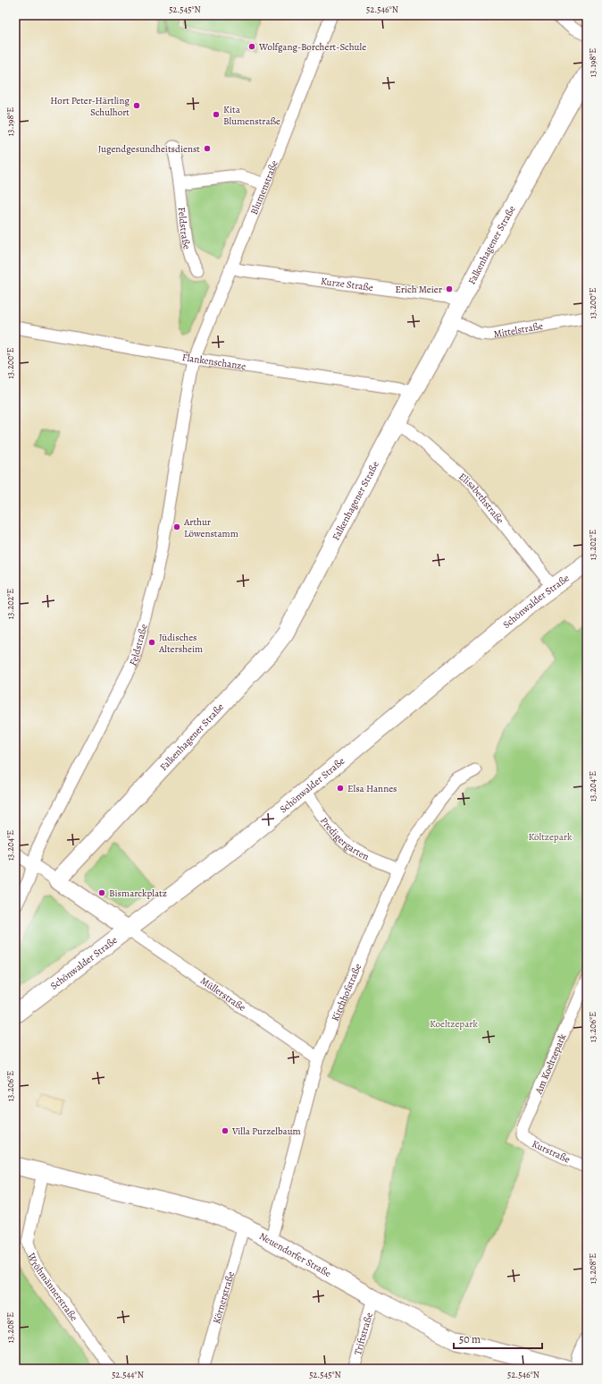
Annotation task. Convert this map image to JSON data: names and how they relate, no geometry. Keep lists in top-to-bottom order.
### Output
{
  "streets": {
    "street": [
      "Blumenstraße",
      "Feldstraße",
      "Falkenhagener Straße",
      "Kurze Straße",
      "Mittelstraße",
      "Flankenschanze",
      "Elisabethstraße",
      "Schönwalder Straße",
      "Predigergarten",
      "Kirchhofstraße",
      "Müllerstraße",
      "Am Koeltzepark",
      "Kurstraße",
      "Neuendorfer Straße",
      "Wröhmännerstraße",
      "Körnerstraße",
      "Triftstraße"
    ]
  },
  "crossings": [
    ["Blumenstraße", "Feldstraße"],
    ["Blumenstraße", "Kurze Straße"],
    ["Blumenstraße", "Flankenschanze"],
    ["Feldstraße", "Flankenschanze"],
    ["Falkenhagener Straße", "Kurze Straße"],
    ["Falkenhagener Straße", "Mittelstraße"],
    ["Falkenhagener Straße", "Flankenschanze"],
    ["Falkenhagener Straße", "Elisabethstraße"],
    ["Elisabethstraße", "Schönwalder Straße"],
    ["Schönwalder Straße", "Predigergarten"],
    ["Schönwalder Straße", "Müllerstraße"],
    ["Predigergarten", "Kirchhofstraße"],
    ["Kirchhofstraße", "Müllerstraße"],
    ["Kirchhofstraße", "Neuendorfer Straße"],
    ["Am Koeltzepark", "Kurstraße"],
    ["Neuendorfer Straße", "Wröhmännerstraße"],
    ["Neuendorfer Straße", "Körnerstraße"],
    ["Neuendorfer Straße", "Triftstraße"]
  ],
  "parks": ["Költzepark", "Koeltzepark"],
  "places": [
    "Wolfgang-Borchert-Schule",
    "Hort Peter-Härtling Schulhort",
    "Kita Blumenstraße",
    "Jugendgesundheitsdienst",
    "Erich Meier",
    "Arthur Löwenstamm",
    "Jüdisches Altersheim",
    "Elsa Hannes",
    "Bismarckplatz",
    "Villa Purzelbaum"
  ],
  "scale_bar": "50 m",
  "coordinates": [
    "52.545°N",
    "52.546°N",
    "13.198°E",
    "13.200°E",
    "13.202°E",
    "13.204°E",
    "13.206°E",
    "13.208°E",
    "52.544°N"
  ]
}
